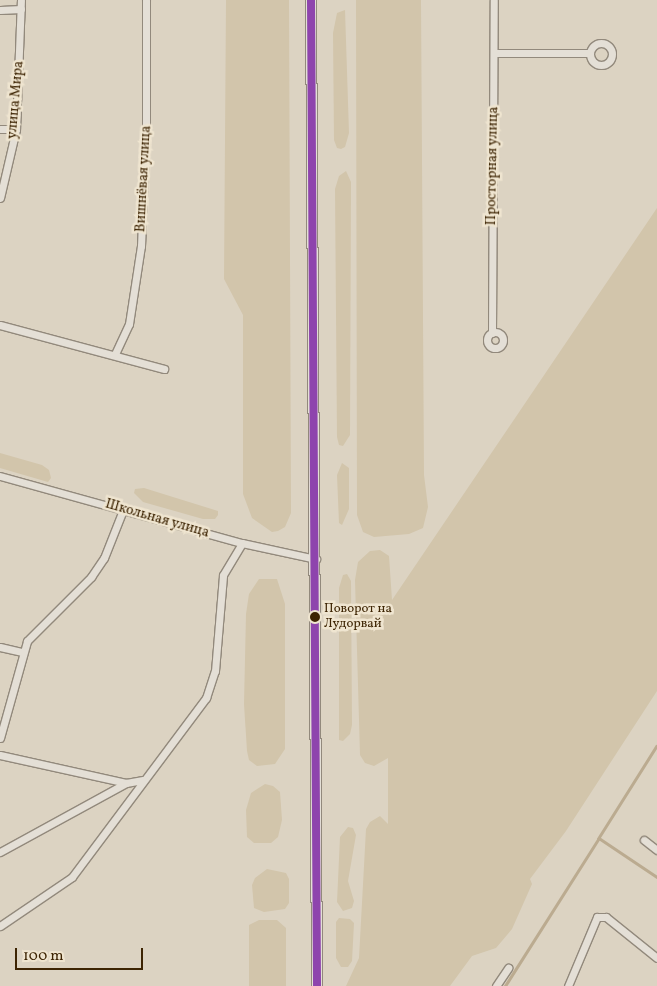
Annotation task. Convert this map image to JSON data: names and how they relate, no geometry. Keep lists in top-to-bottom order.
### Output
{
  "streets": {
    "street": [
      "улица Мира",
      "Просторная улица",
      "Вишнёвая улица",
      "Школьная улица"
    ]
  },
  "places": ["Поворот на Лудорвай"],
  "scale_bar": "100 m"
}
